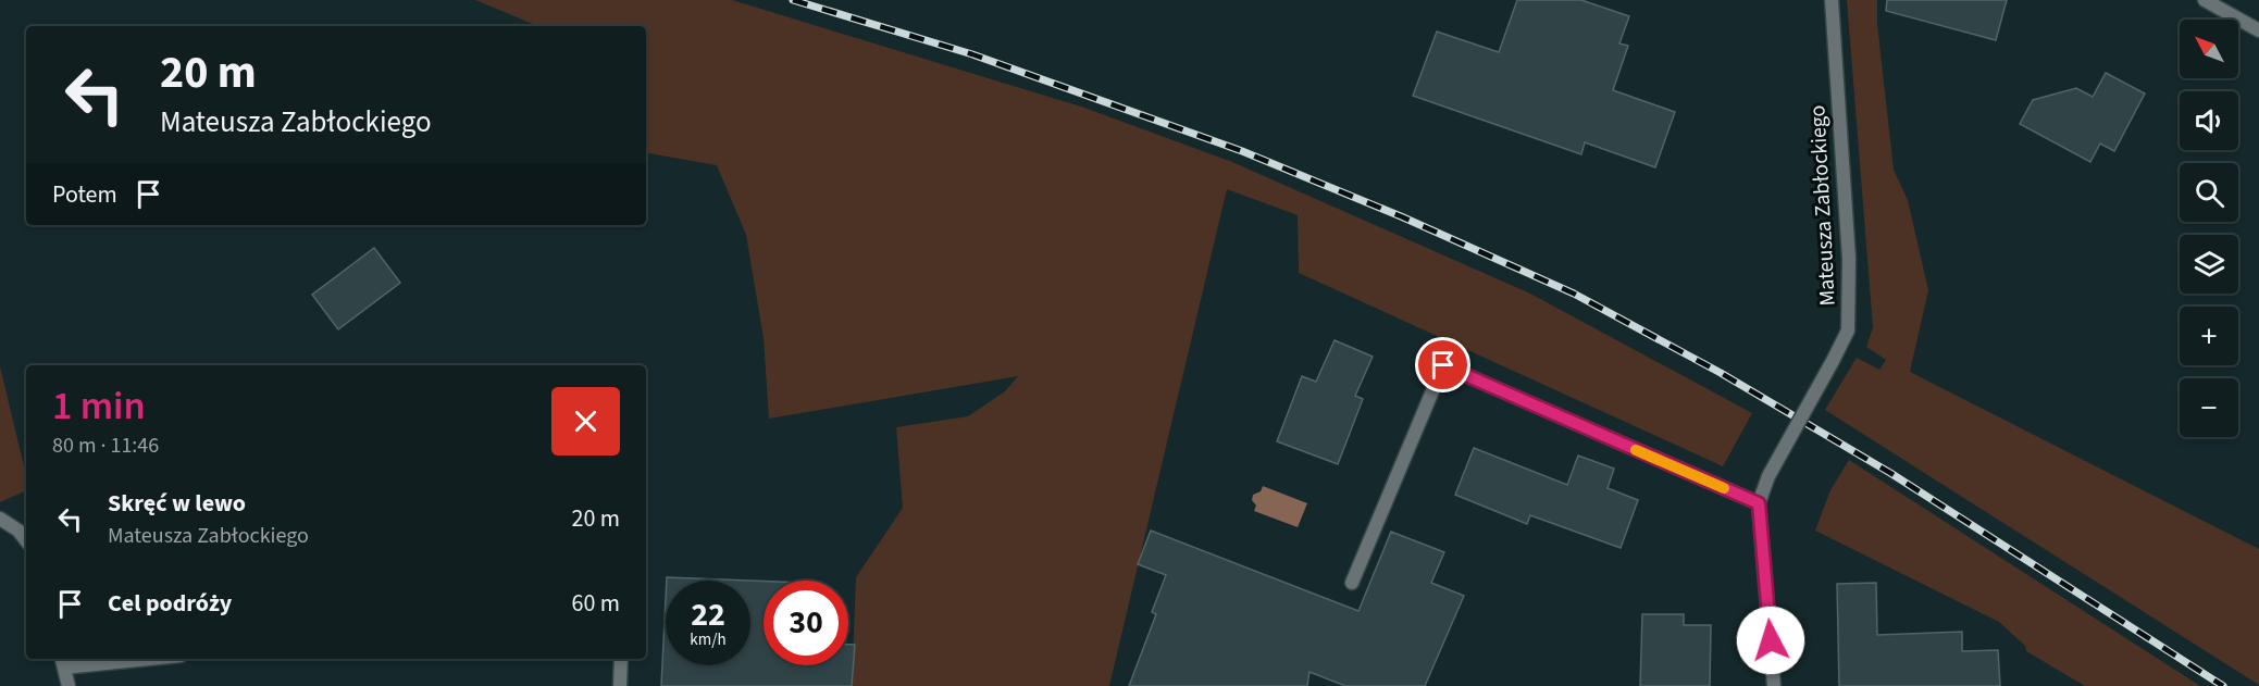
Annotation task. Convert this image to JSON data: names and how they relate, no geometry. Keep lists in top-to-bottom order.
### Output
{
  "streets": {
    "street": ["Mateusza Zabłockiego"]
  },
  "north": "top left",
  "page": {
    "map_buttons": ["+", "−"],
    "turn": ["20 m", "Mateusza Zabłockiego"],
    "then": "Potem",
    "heading": ["1 min", "80 m · 11:46"],
    "list": [
      {
        "name": "Skręć w lewo",
        "note": "Mateusza Zabłockiego",
        "value": "20 m"
      },
      {
        "name": "Cel podróży",
        "value": "60 m"
      }
    ],
    "speed": "22 km/h",
    "limit": "30"
  }
}
